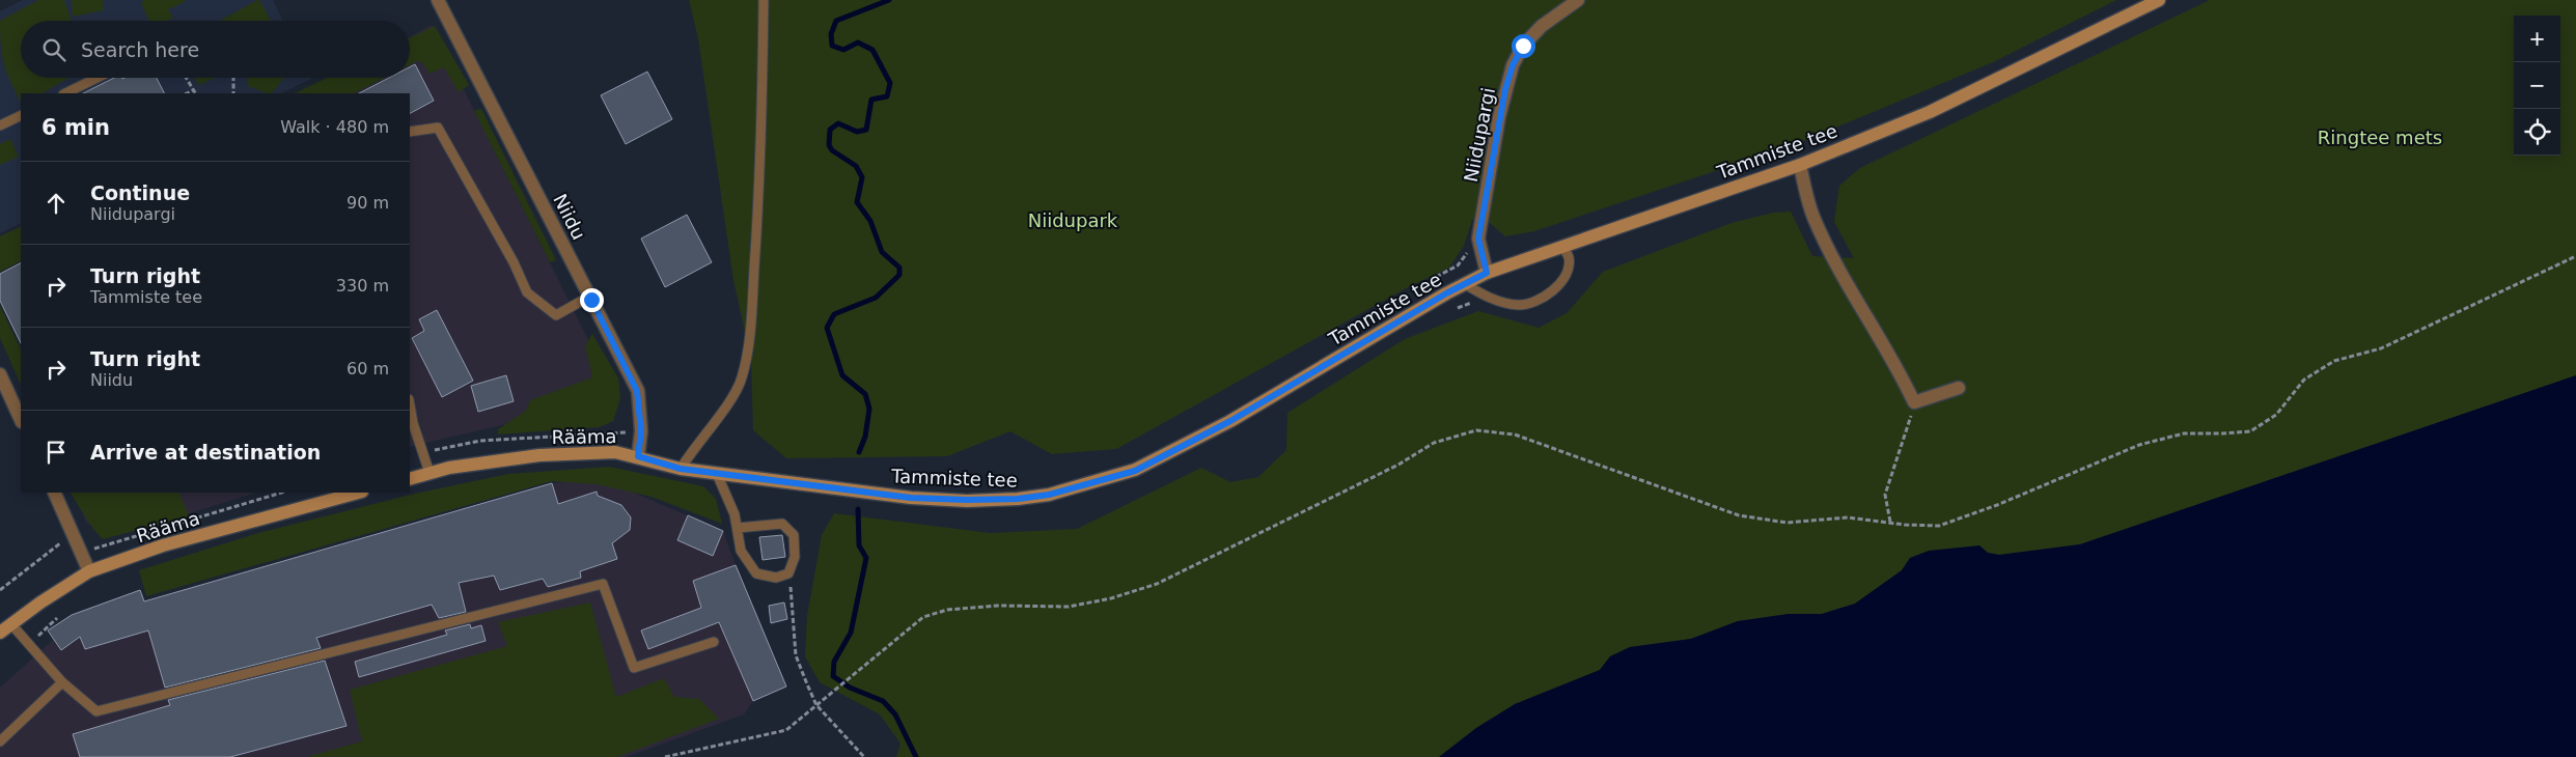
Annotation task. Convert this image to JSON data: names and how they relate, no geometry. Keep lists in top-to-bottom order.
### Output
{
  "streets": {
    "main road": ["Tammiste tee", "Rääma"],
    "street": ["Niidupargi", "Niidu"]
  },
  "crossings": [
    ["Niidupargi", "Tammiste tee"],
    ["Tammiste tee", "Niidu"],
    ["Tammiste tee", "Rääma"],
    ["Niidu", "Rääma"]
  ],
  "parks": ["Ringtee mets", "Niidupark"],
  "page": {
    "map_buttons": ["+", "−"],
    "search": "Search here",
    "heading": ["6 min", "Walk · 480 m"],
    "list": [
      ["Continue", "Niidupargi", "90 m"],
      ["Turn right", "Tammiste tee", "330 m"],
      ["Turn right", "Niidu", "60 m"],
      "Arrive at destination"
    ]
  }
}
